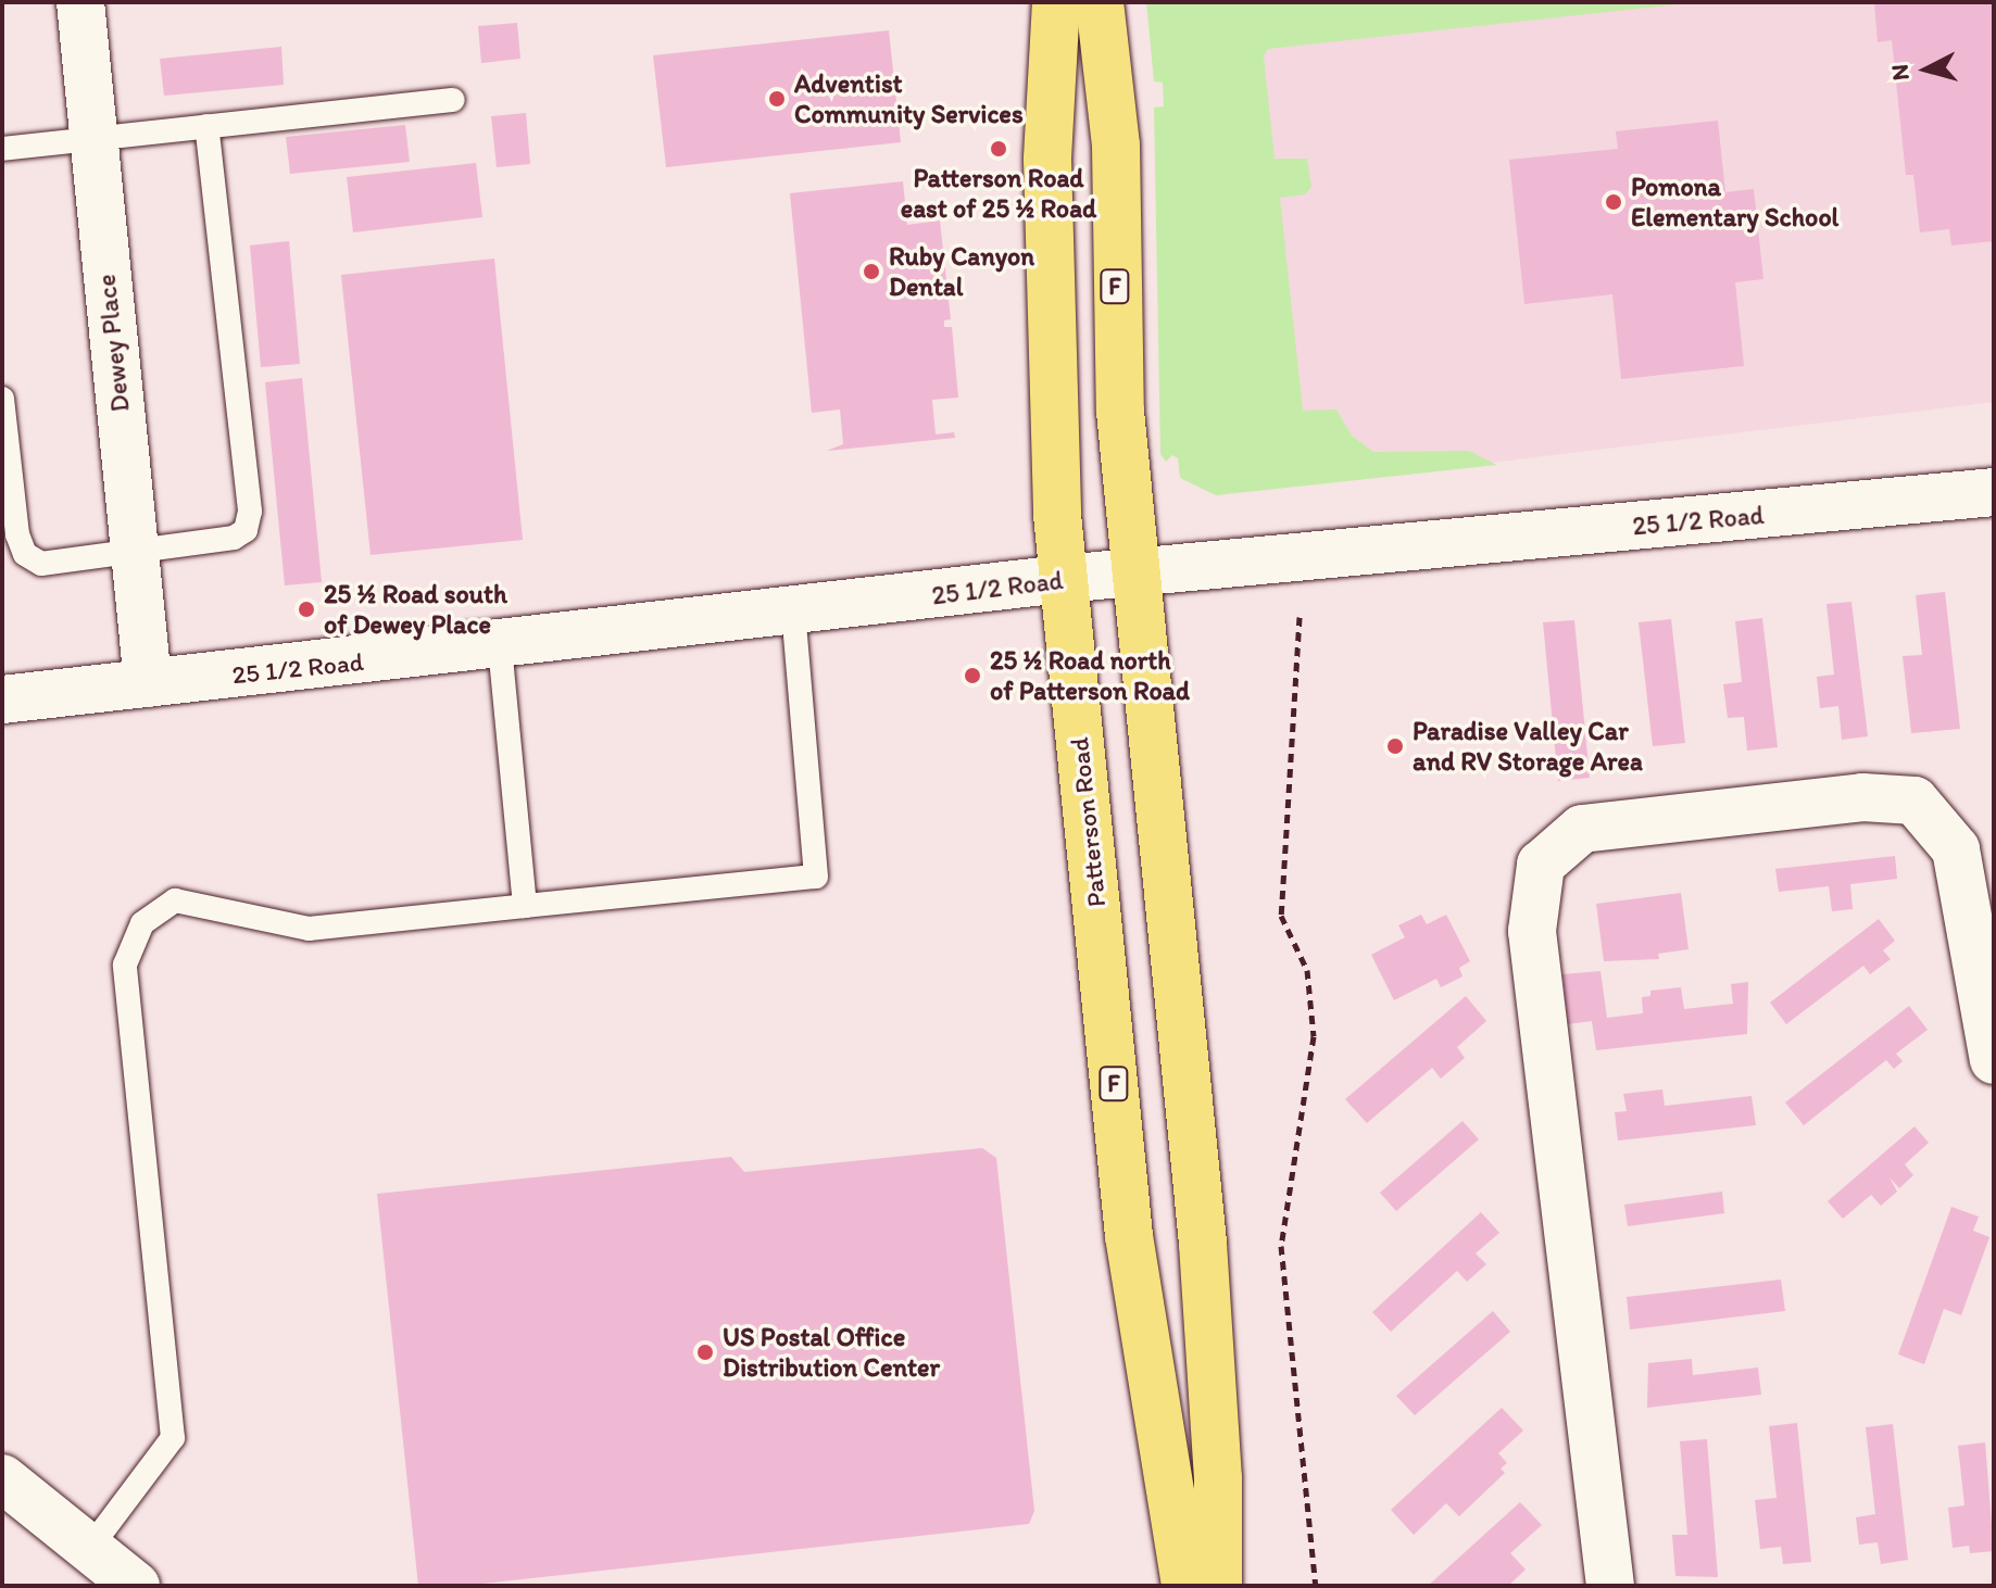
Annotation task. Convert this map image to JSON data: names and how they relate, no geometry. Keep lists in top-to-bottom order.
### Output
{
  "streets": {
    "main road": ["F", "Patterson Road"],
    "street": ["Dewey Place", "25 1/2 Road"]
  },
  "crossings": [
    ["F", "25 1/2 Road"],
    ["Dewey Place", "25 1/2 Road"],
    ["25 1/2 Road", "Patterson Road"]
  ],
  "places": [
    "Adventist Community Services",
    "Patterson Road east of 25 ½ Road",
    "Pomona Elementary School",
    "Ruby Canyon Dental",
    "25 ½ Road south of Dewey Place",
    "25 ½ Road north of Patterson Road",
    "Paradise Valley Car and RV Storage Area",
    "US Postal Office Distribution Center"
  ],
  "north": "left"
}
